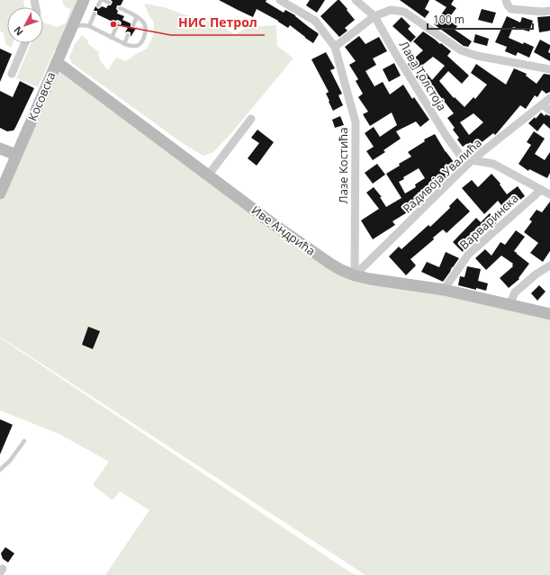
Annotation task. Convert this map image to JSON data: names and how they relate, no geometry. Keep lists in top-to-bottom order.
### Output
{
  "streets": {
    "street": [
      "Лава Толстоја",
      "Косовска",
      "Лазе Костића",
      "Радивоја Увалића",
      "Варваринска",
      "Иве Андрића"
    ]
  },
  "crossings": [
    ["Лава Толстоја", "Радивоја Увалића"],
    ["Косовска", "Иве Андрића"],
    ["Лазе Костића", "Радивоја Увалића"],
    ["Лазе Костића", "Иве Андрића"],
    ["Радивоја Увалића", "Иве Андрића"],
    ["Варваринска", "Иве Андрића"]
  ],
  "places": ["НИС Петрол"],
  "scale_bar": "100 m",
  "north": "bottom left"
}
